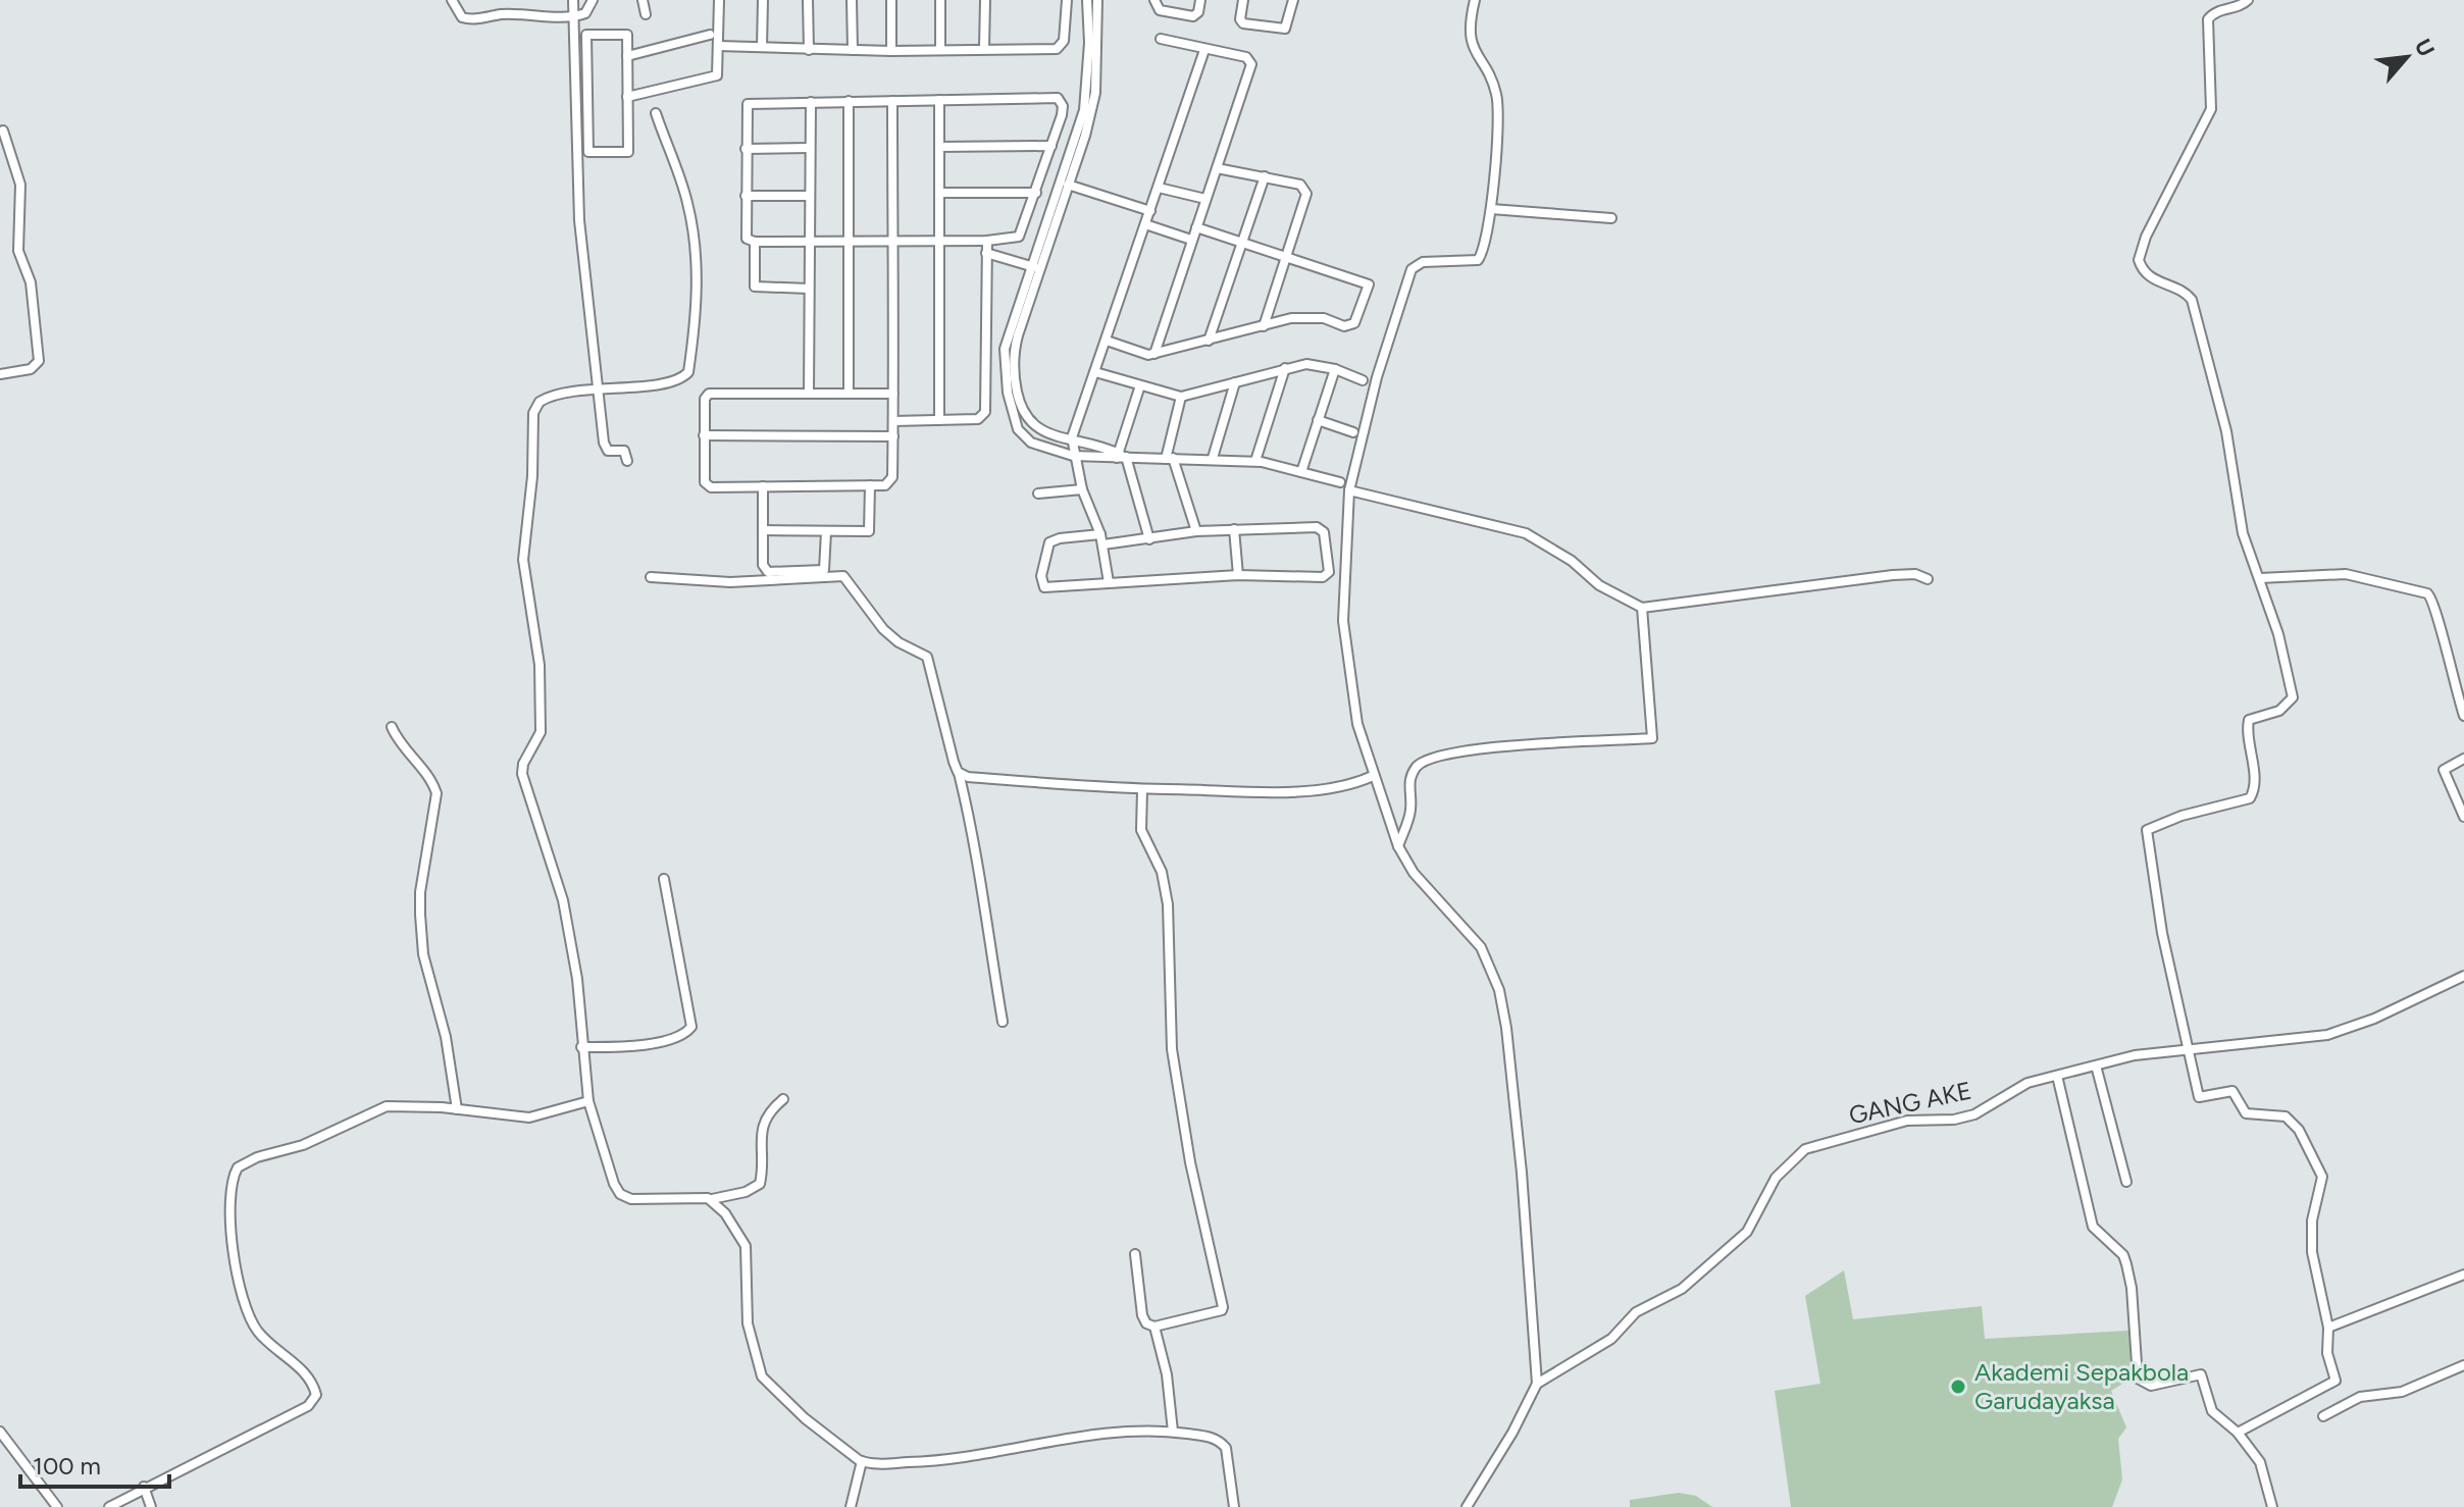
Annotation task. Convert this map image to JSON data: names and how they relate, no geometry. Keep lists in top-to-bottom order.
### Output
{
  "streets": {
    "street": ["GANG AKE"]
  },
  "places": ["Akademi Sepakbola Garudayaksa"],
  "scale_bar": "100 m",
  "north": "top right"
}
